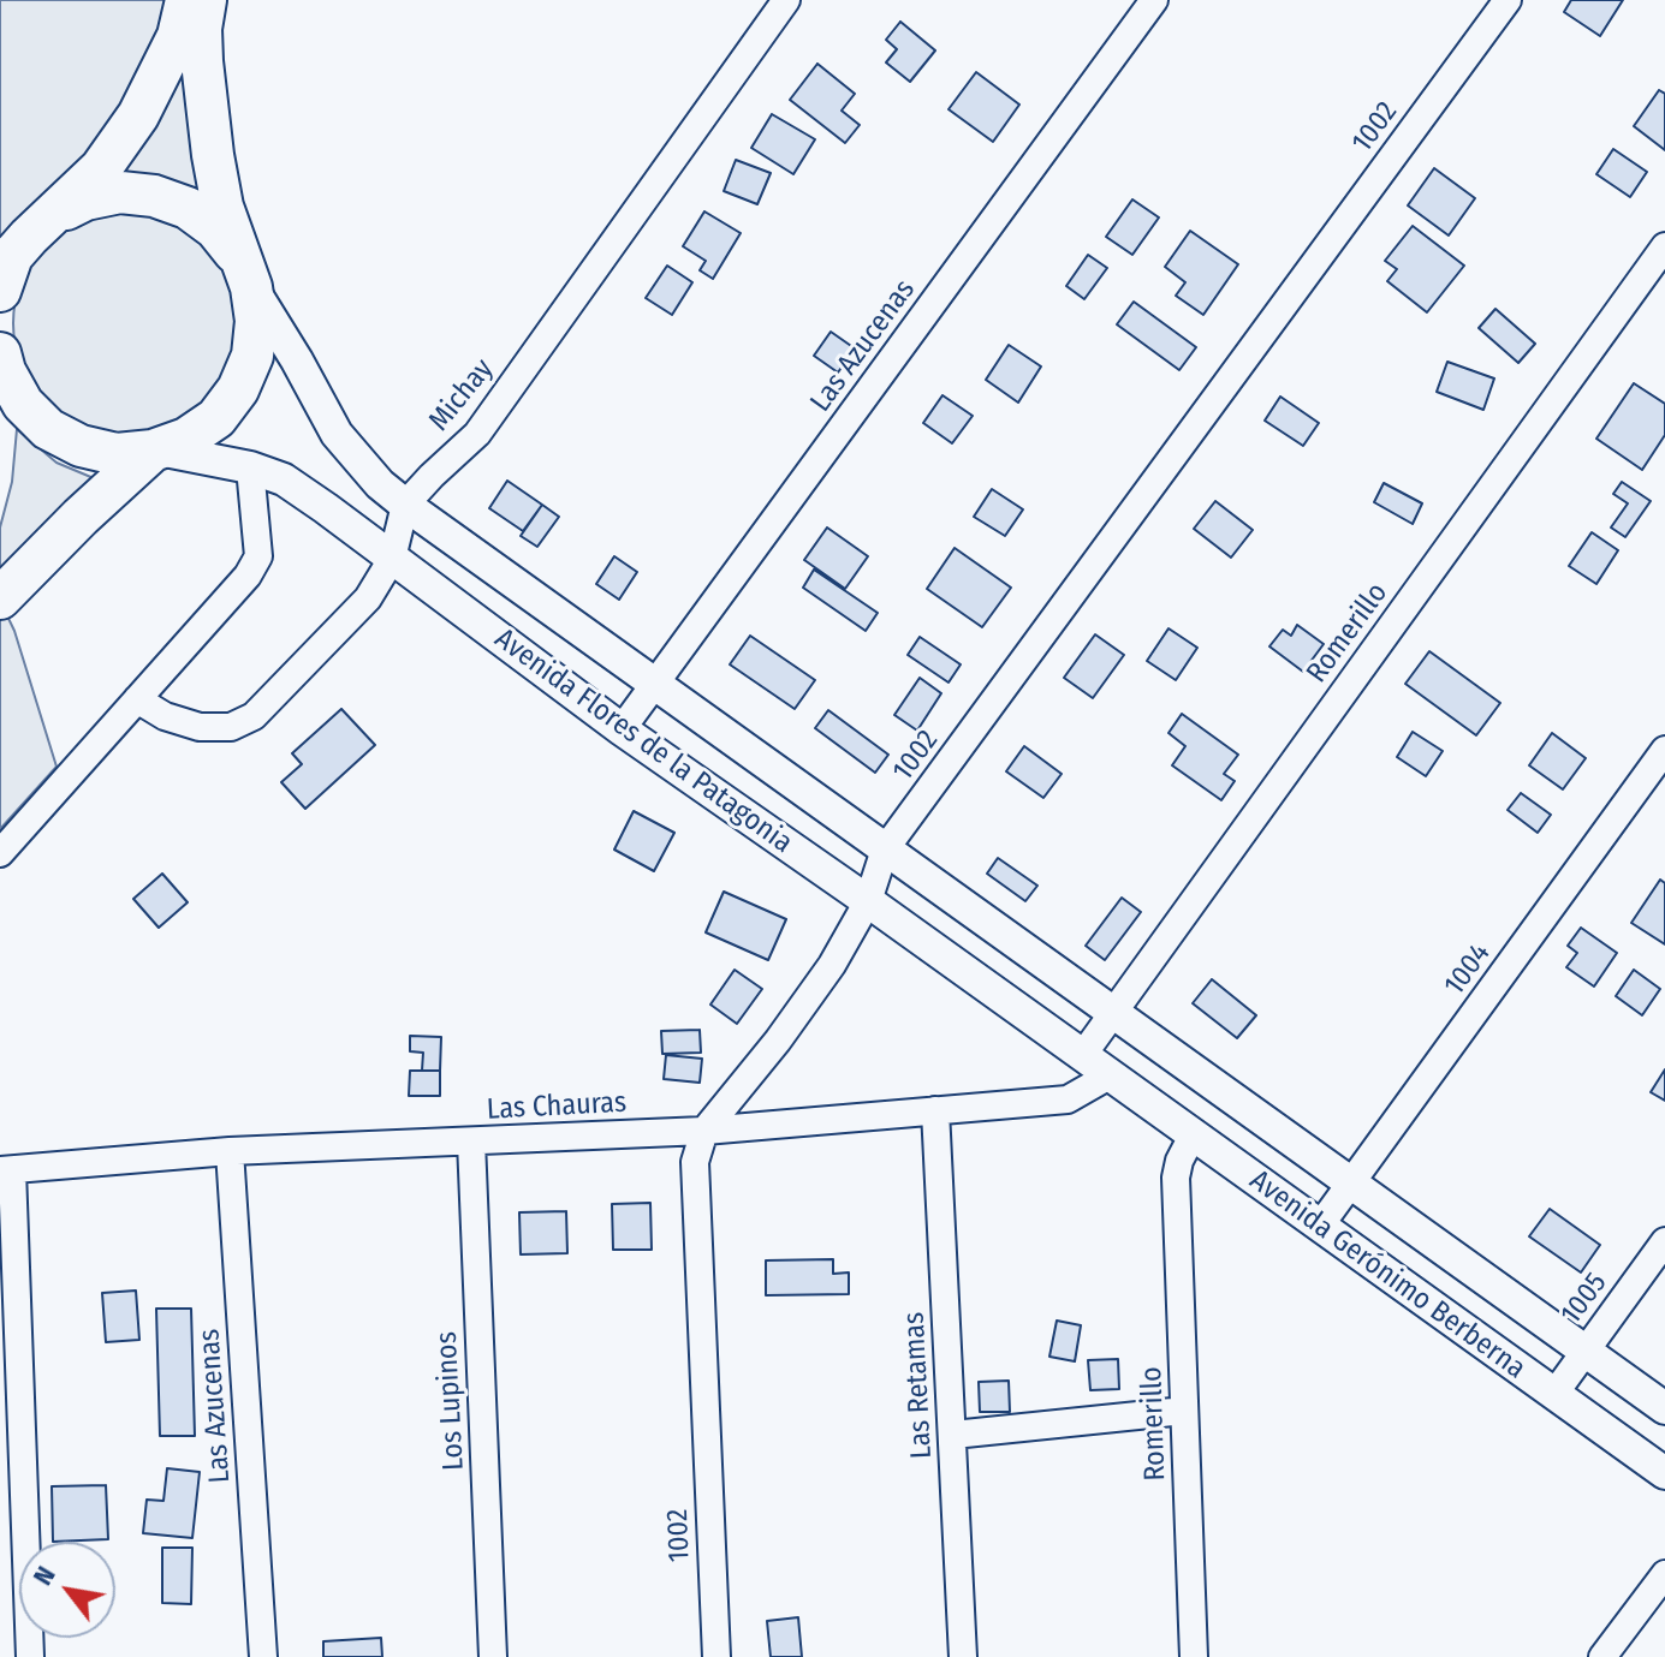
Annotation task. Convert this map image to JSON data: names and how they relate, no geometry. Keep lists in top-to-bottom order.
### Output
{
  "streets": {
    "street": [
      "1002",
      "Las Azucenas",
      "Michay",
      "Romerillo",
      "Avenida Flores de la Patagonia",
      "1004",
      "Las Chauras",
      "Avenida Gerónimo Berberna",
      "1005",
      "Las Retamas",
      "Los Lupinos"
    ]
  },
  "crossings": [
    ["1002", "Avenida Flores de la Patagonia"],
    ["1002", "Las Chauras"],
    ["Las Azucenas", "Avenida Flores de la Patagonia"],
    ["Las Azucenas", "Las Chauras"],
    ["Michay", "Avenida Flores de la Patagonia"],
    ["Romerillo", "Avenida Flores de la Patagonia"],
    ["Romerillo", "Avenida Gerónimo Berberna"],
    ["Avenida Flores de la Patagonia", "Las Chauras"],
    ["Avenida Flores de la Patagonia", "Avenida Gerónimo Berberna"],
    ["1004", "Avenida Gerónimo Berberna"],
    ["Las Chauras", "Avenida Gerónimo Berberna"],
    ["Las Chauras", "Las Retamas"],
    ["Las Chauras", "Los Lupinos"],
    ["Avenida Gerónimo Berberna", "1005"]
  ],
  "north": "top left"
}
